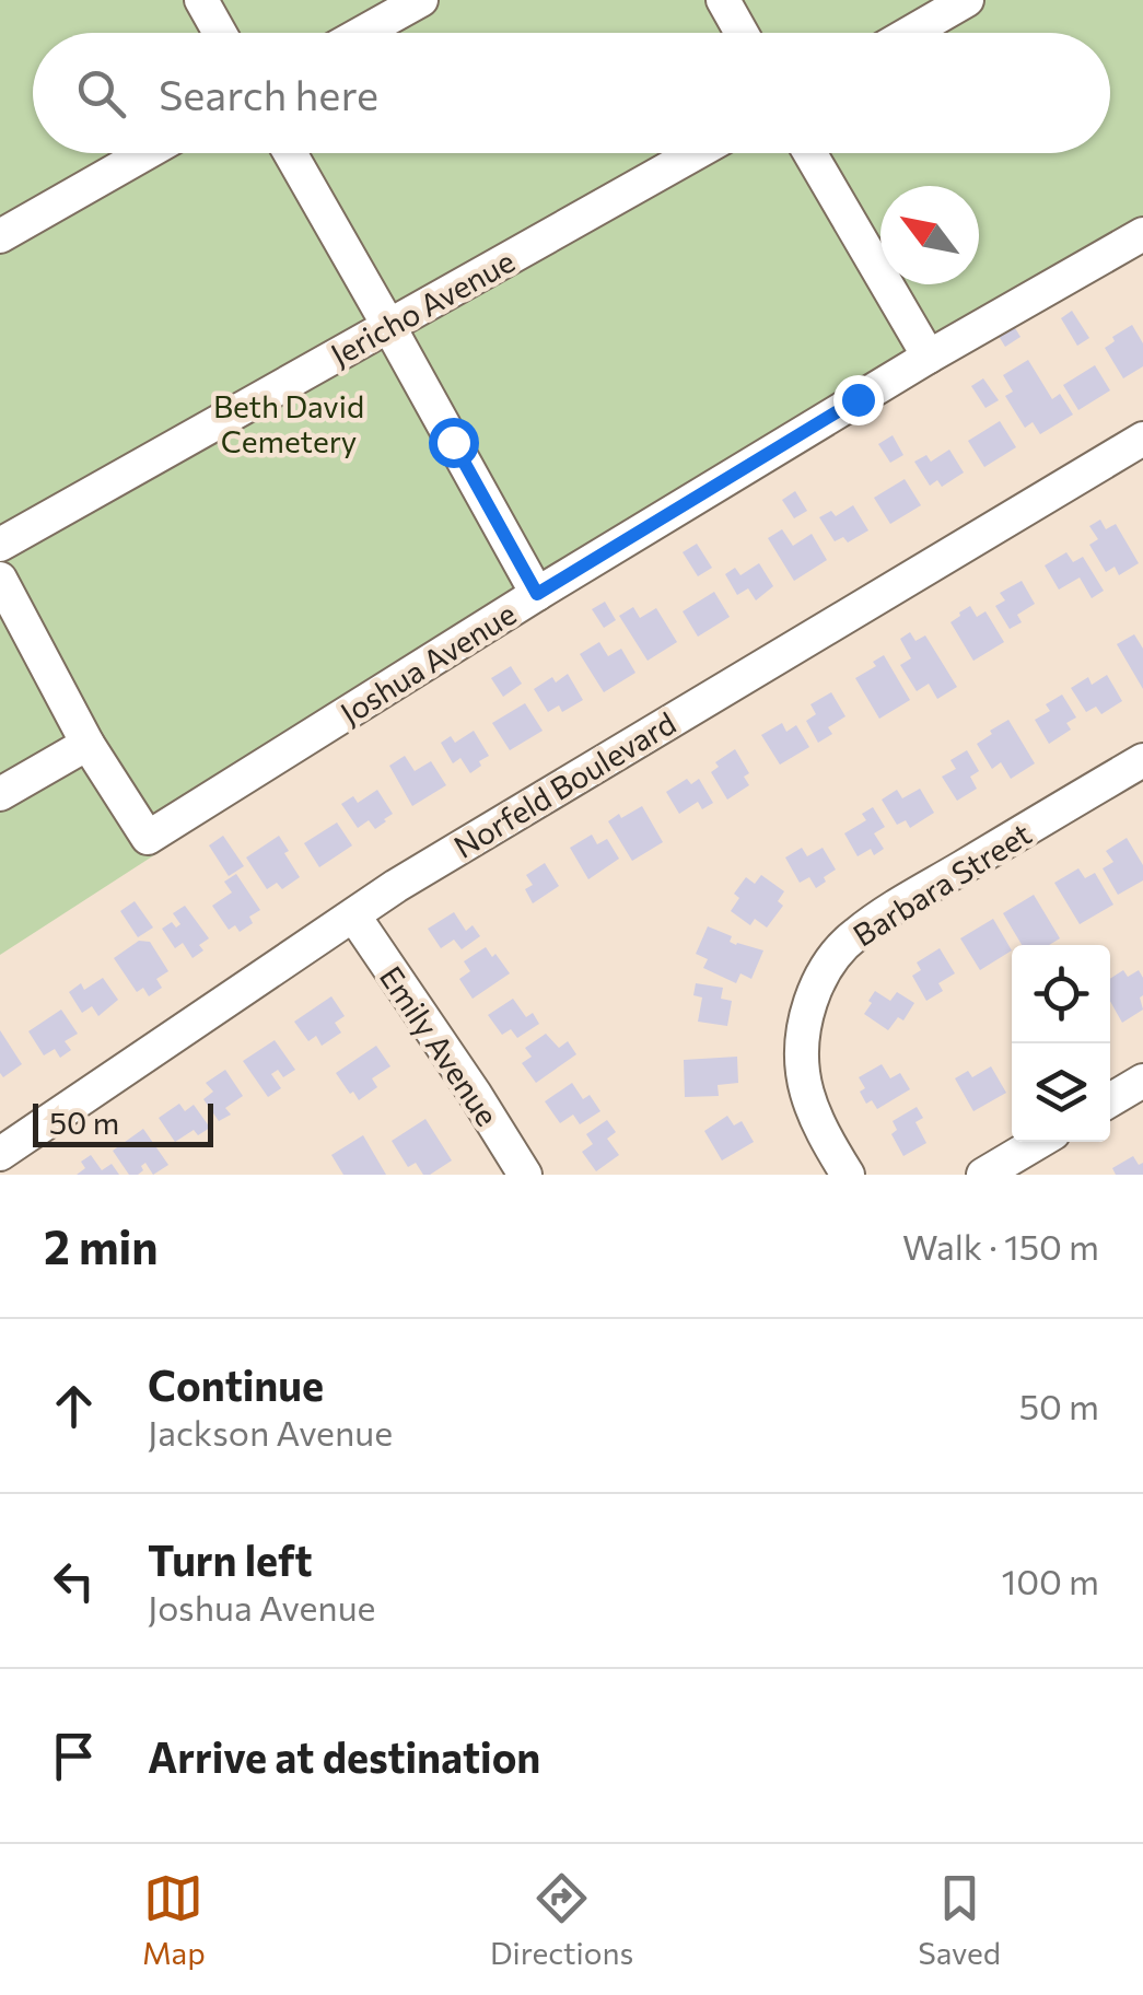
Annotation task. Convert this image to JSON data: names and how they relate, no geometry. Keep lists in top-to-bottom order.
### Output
{
  "streets": {
    "street": [
      "Jericho Avenue",
      "Joshua Avenue",
      "Norfeld Boulevard",
      "Barbara Street",
      "Emily Avenue"
    ]
  },
  "crossings": [
    ["Norfeld Boulevard", "Emily Avenue"]
  ],
  "parks": ["Beth David Cemetery"],
  "scale_bar": "50 m",
  "north": "top left",
  "page": {
    "search": "Search here",
    "scale": "50 m",
    "heading": ["2 min", "Walk · 150 m"],
    "list": [
      ["Continue", "Jackson Avenue", "50 m"],
      ["Turn left", "Joshua Avenue", "100 m"],
      "Arrive at destination"
    ],
    "nav": ["Map", "Directions", "Saved"]
  }
}
